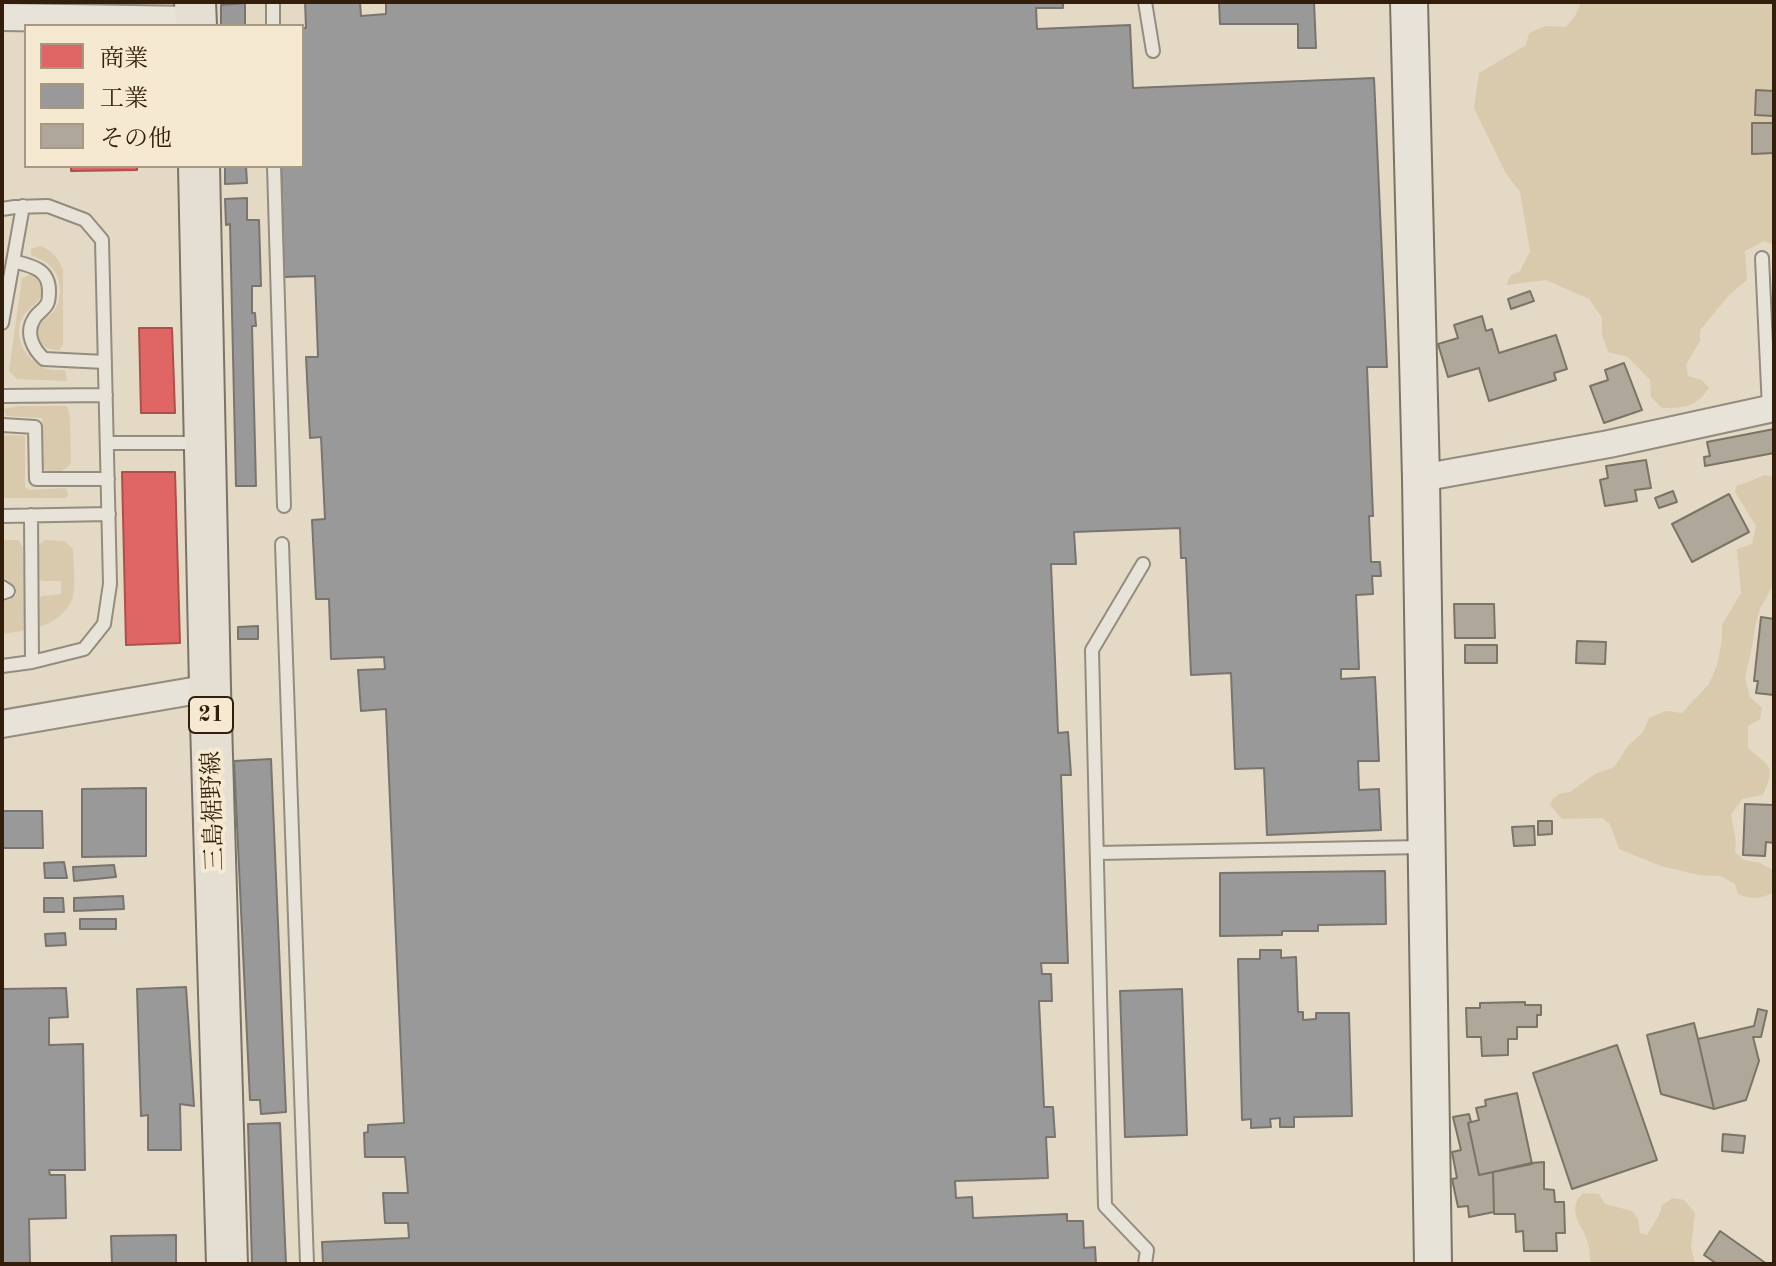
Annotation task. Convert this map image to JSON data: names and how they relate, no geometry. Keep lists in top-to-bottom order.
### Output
{
  "streets": {
    "main road": ["21", "三島裾野線"]
  },
  "legend": ["商業", "工業", "その他"]
}
